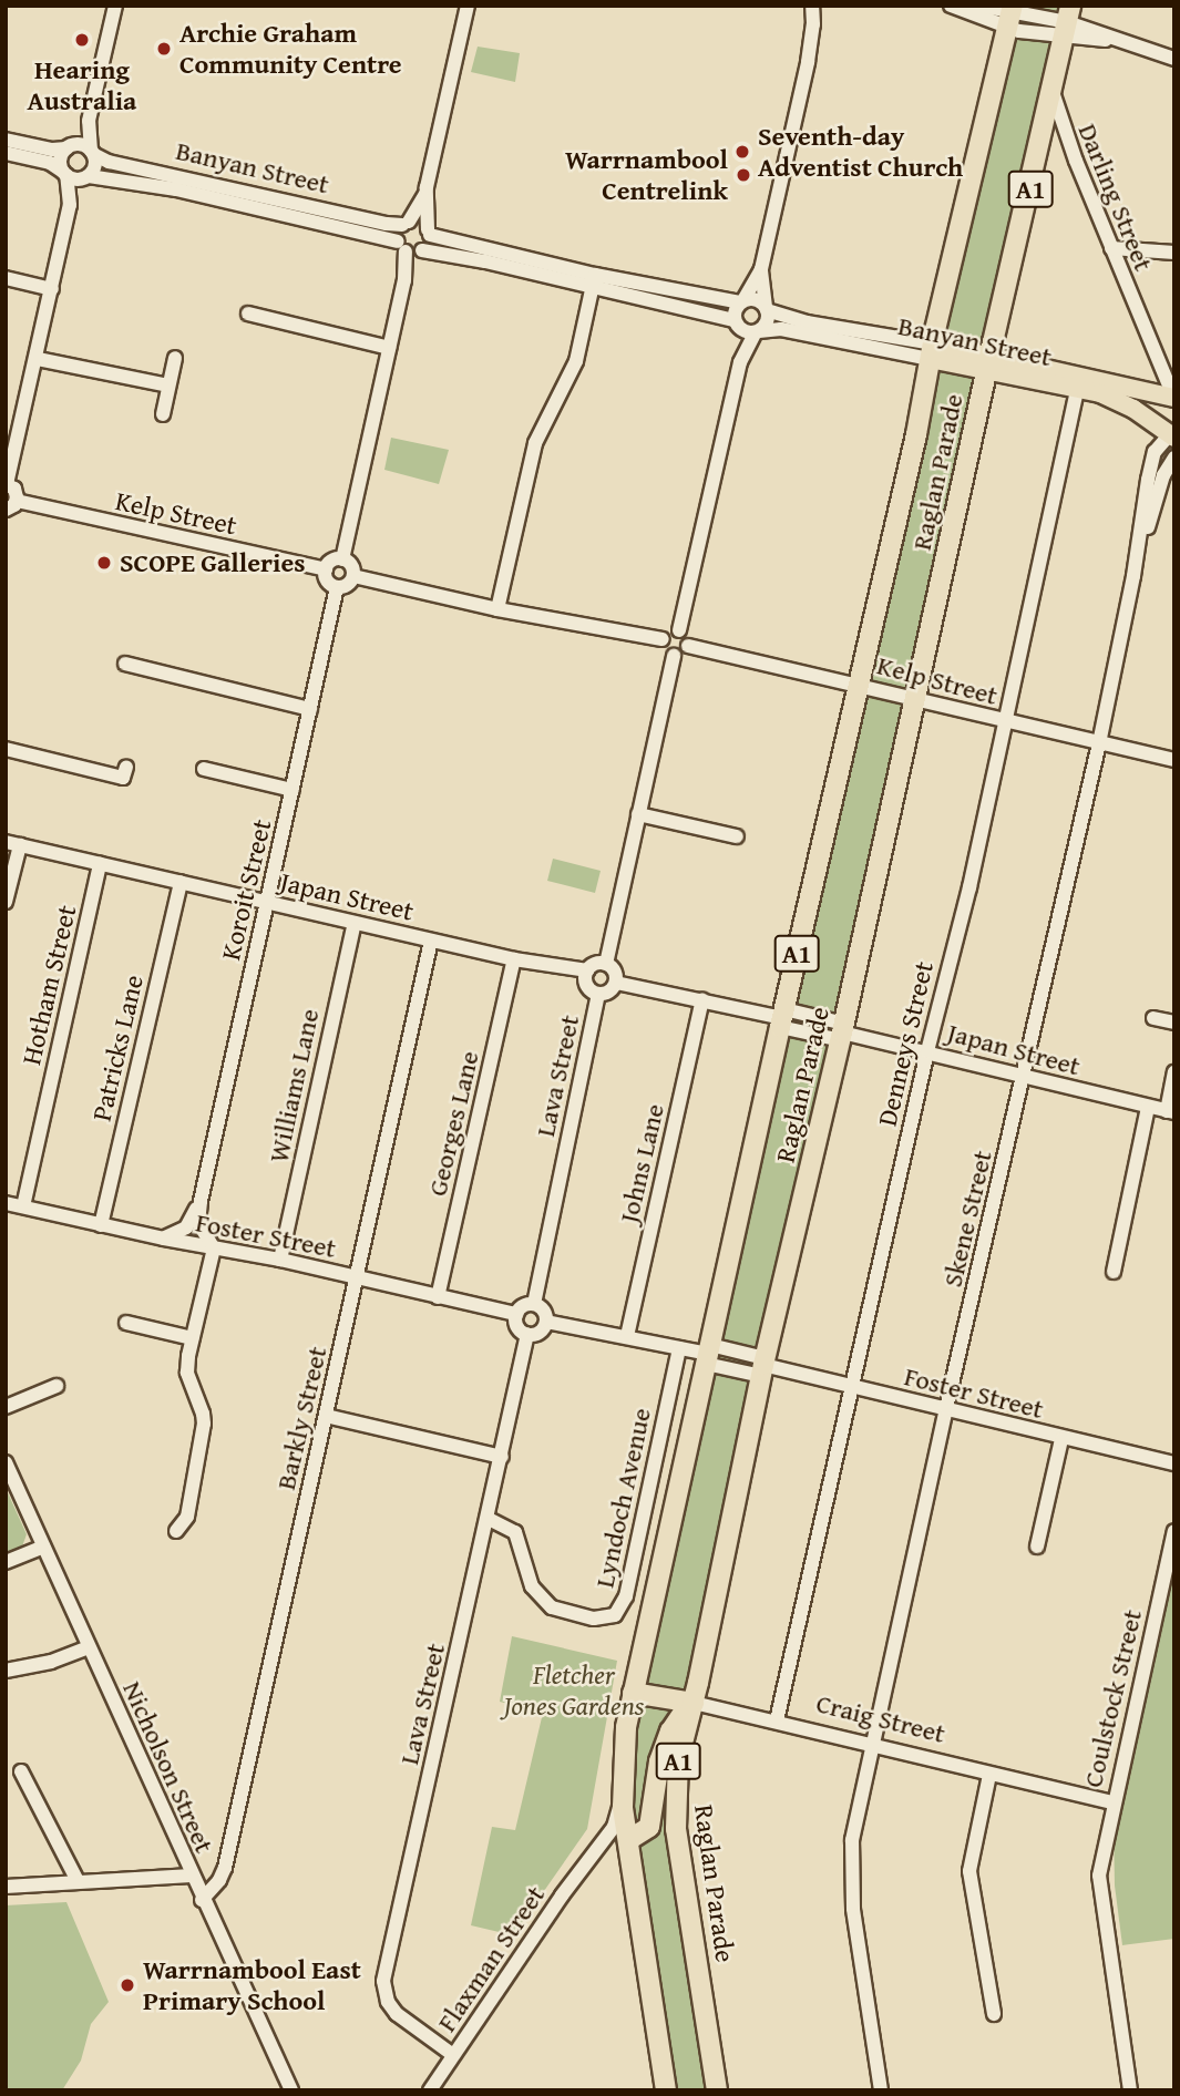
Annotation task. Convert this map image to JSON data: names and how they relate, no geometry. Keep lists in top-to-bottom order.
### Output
{
  "streets": {
    "highway": ["A1", "Raglan Parade", "Craig Street"],
    "main road": ["Banyan Street"],
    "street": [
      "Darling Street",
      "Kelp Street",
      "Koroit Street",
      "Japan Street",
      "Hotham Street",
      "Denneys Street",
      "Patricks Lane",
      "Lava Street",
      "Williams Lane",
      "Georges Lane",
      "Johns Lane",
      "Skene Street",
      "Foster Street",
      "Barkly Street",
      "Lyndoch Avenue",
      "Coulstock Street",
      "Nicholson Street",
      "Flaxman Street"
    ]
  },
  "crossings": [
    ["Banyan Street", "Darling Street"],
    ["Banyan Street", "Raglan Parade"],
    ["Banyan Street", "Denneys Street"],
    ["Banyan Street", "Skene Street"],
    ["Darling Street", "Raglan Parade"],
    ["Raglan Parade", "Kelp Street"],
    ["Raglan Parade", "Japan Street"],
    ["Raglan Parade", "Foster Street"],
    ["Raglan Parade", "Craig Street"],
    ["Raglan Parade", "Flaxman Street"],
    ["Kelp Street", "Koroit Street"],
    ["Kelp Street", "Denneys Street"],
    ["Kelp Street", "Skene Street"],
    ["Koroit Street", "Japan Street"],
    ["Koroit Street", "Foster Street"],
    ["Japan Street", "Hotham Street"],
    ["Japan Street", "Denneys Street"],
    ["Japan Street", "Patricks Lane"],
    ["Japan Street", "Lava Street"],
    ["Japan Street", "Williams Lane"],
    ["Japan Street", "Georges Lane"],
    ["Japan Street", "Johns Lane"],
    ["Japan Street", "Skene Street"],
    ["Japan Street", "Barkly Street"],
    ["Hotham Street", "Foster Street"],
    ["Denneys Street", "Foster Street"],
    ["Denneys Street", "Craig Street"],
    ["Patricks Lane", "Foster Street"],
    ["Lava Street", "Foster Street"],
    ["Lava Street", "Lyndoch Avenue"],
    ["Lava Street", "Flaxman Street"],
    ["Williams Lane", "Foster Street"],
    ["Georges Lane", "Foster Street"],
    ["Skene Street", "Foster Street"],
    ["Skene Street", "Craig Street"],
    ["Foster Street", "Barkly Street"],
    ["Barkly Street", "Nicholson Street"],
    ["Coulstock Street", "Craig Street"]
  ],
  "parks": ["Fletcher Jones Gardens"],
  "places": [
    "Hearing Australia",
    "Archie Graham Community Centre",
    "Seventh-day Adventist Church",
    "Warrnambool Centrelink",
    "SCOPE Galleries",
    "Warrnambool East Primary School"
  ]
}
